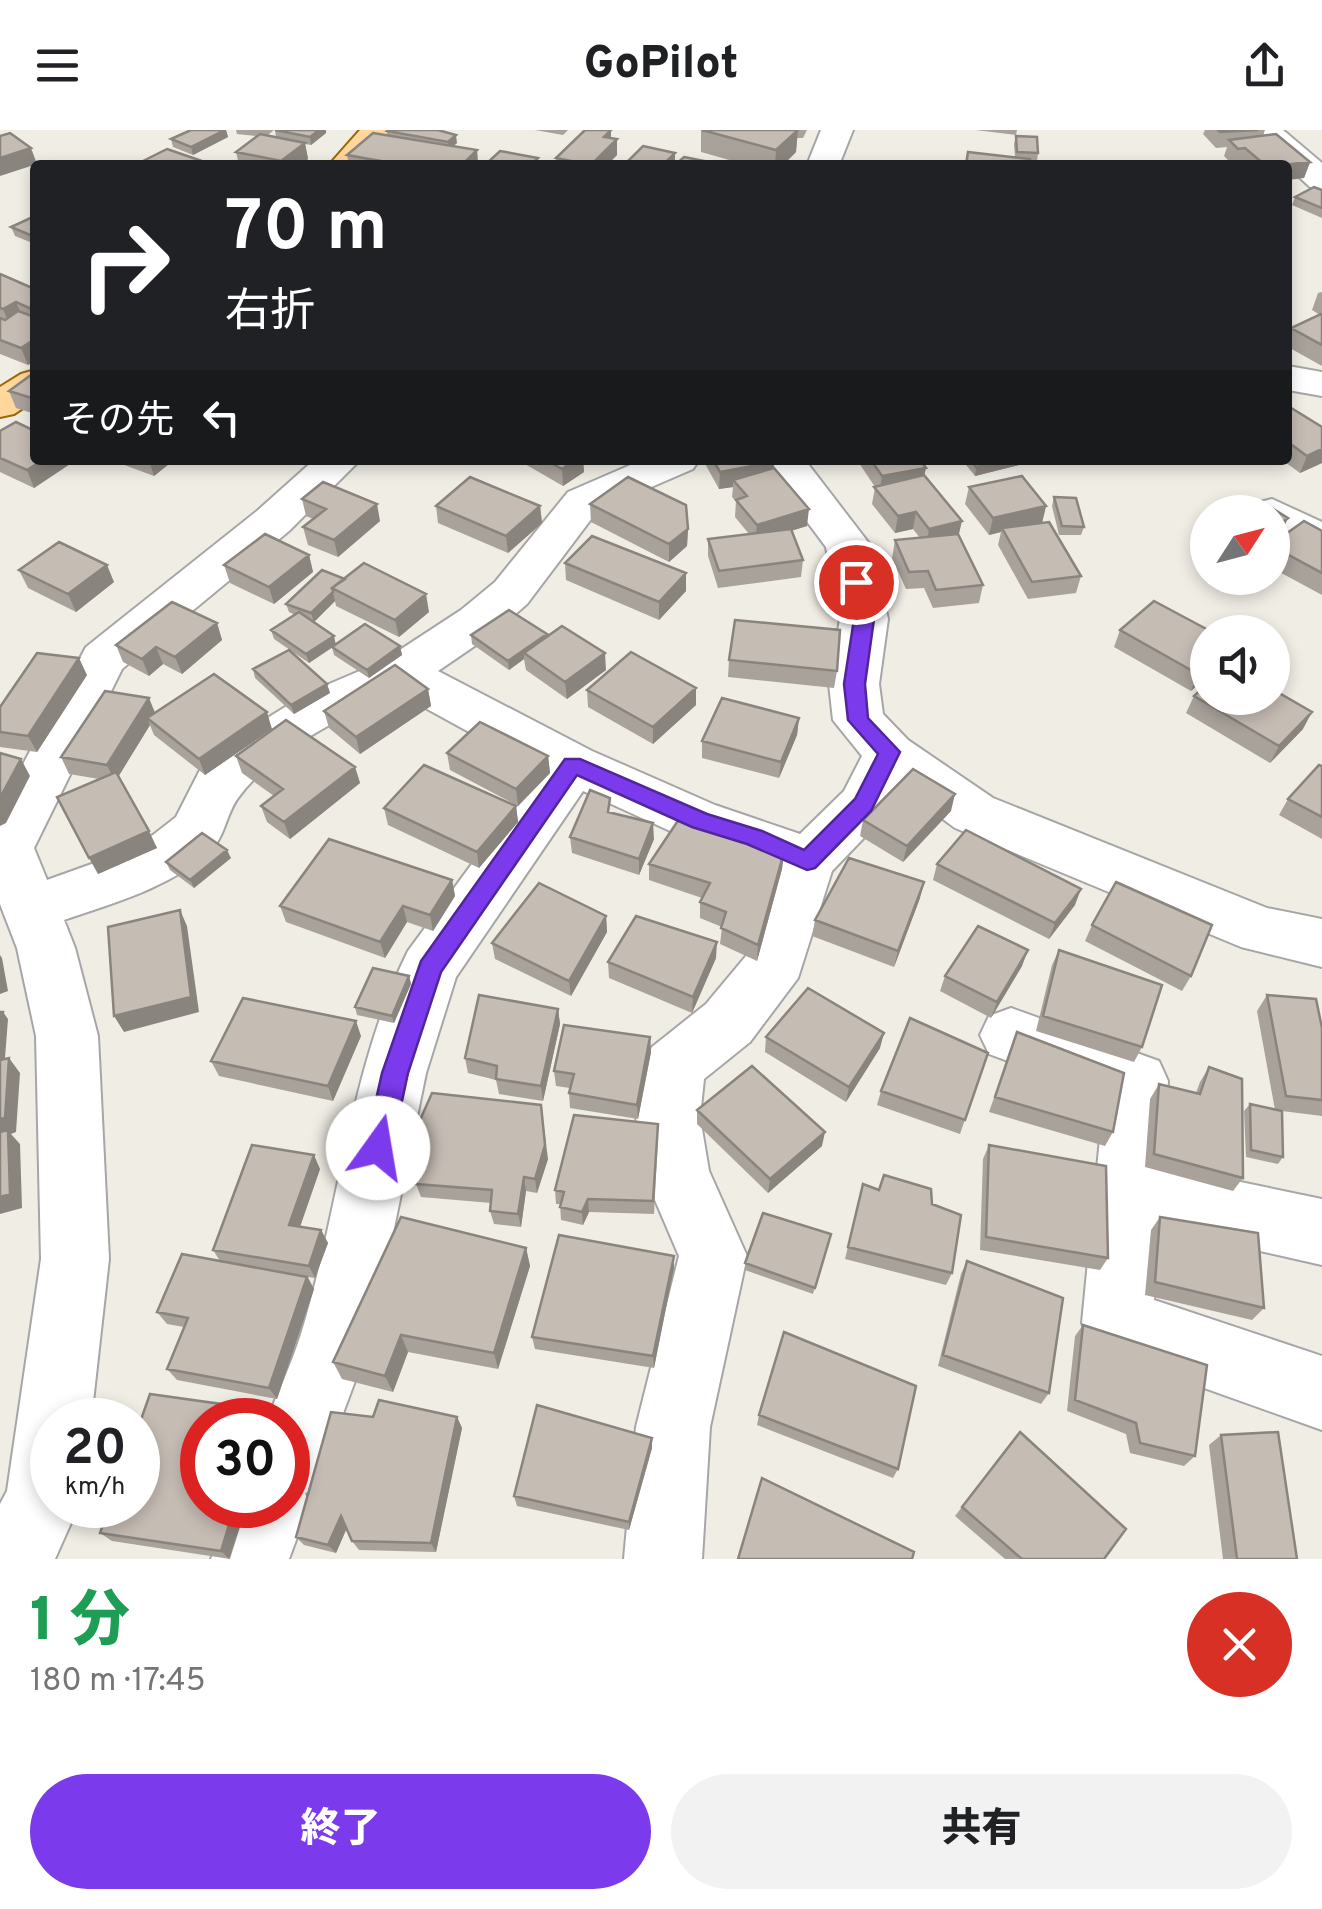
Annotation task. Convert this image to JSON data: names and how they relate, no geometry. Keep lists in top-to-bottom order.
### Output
{
  "north": "top right",
  "page": {
    "header": "GoPilot",
    "turn": ["70 m", "右折"],
    "then": "その先",
    "speed": "20 km/h",
    "limit": "30",
    "heading": ["1 分", "180 m · 17:45"],
    "buttons": ["終了", "共有"]
  }
}
